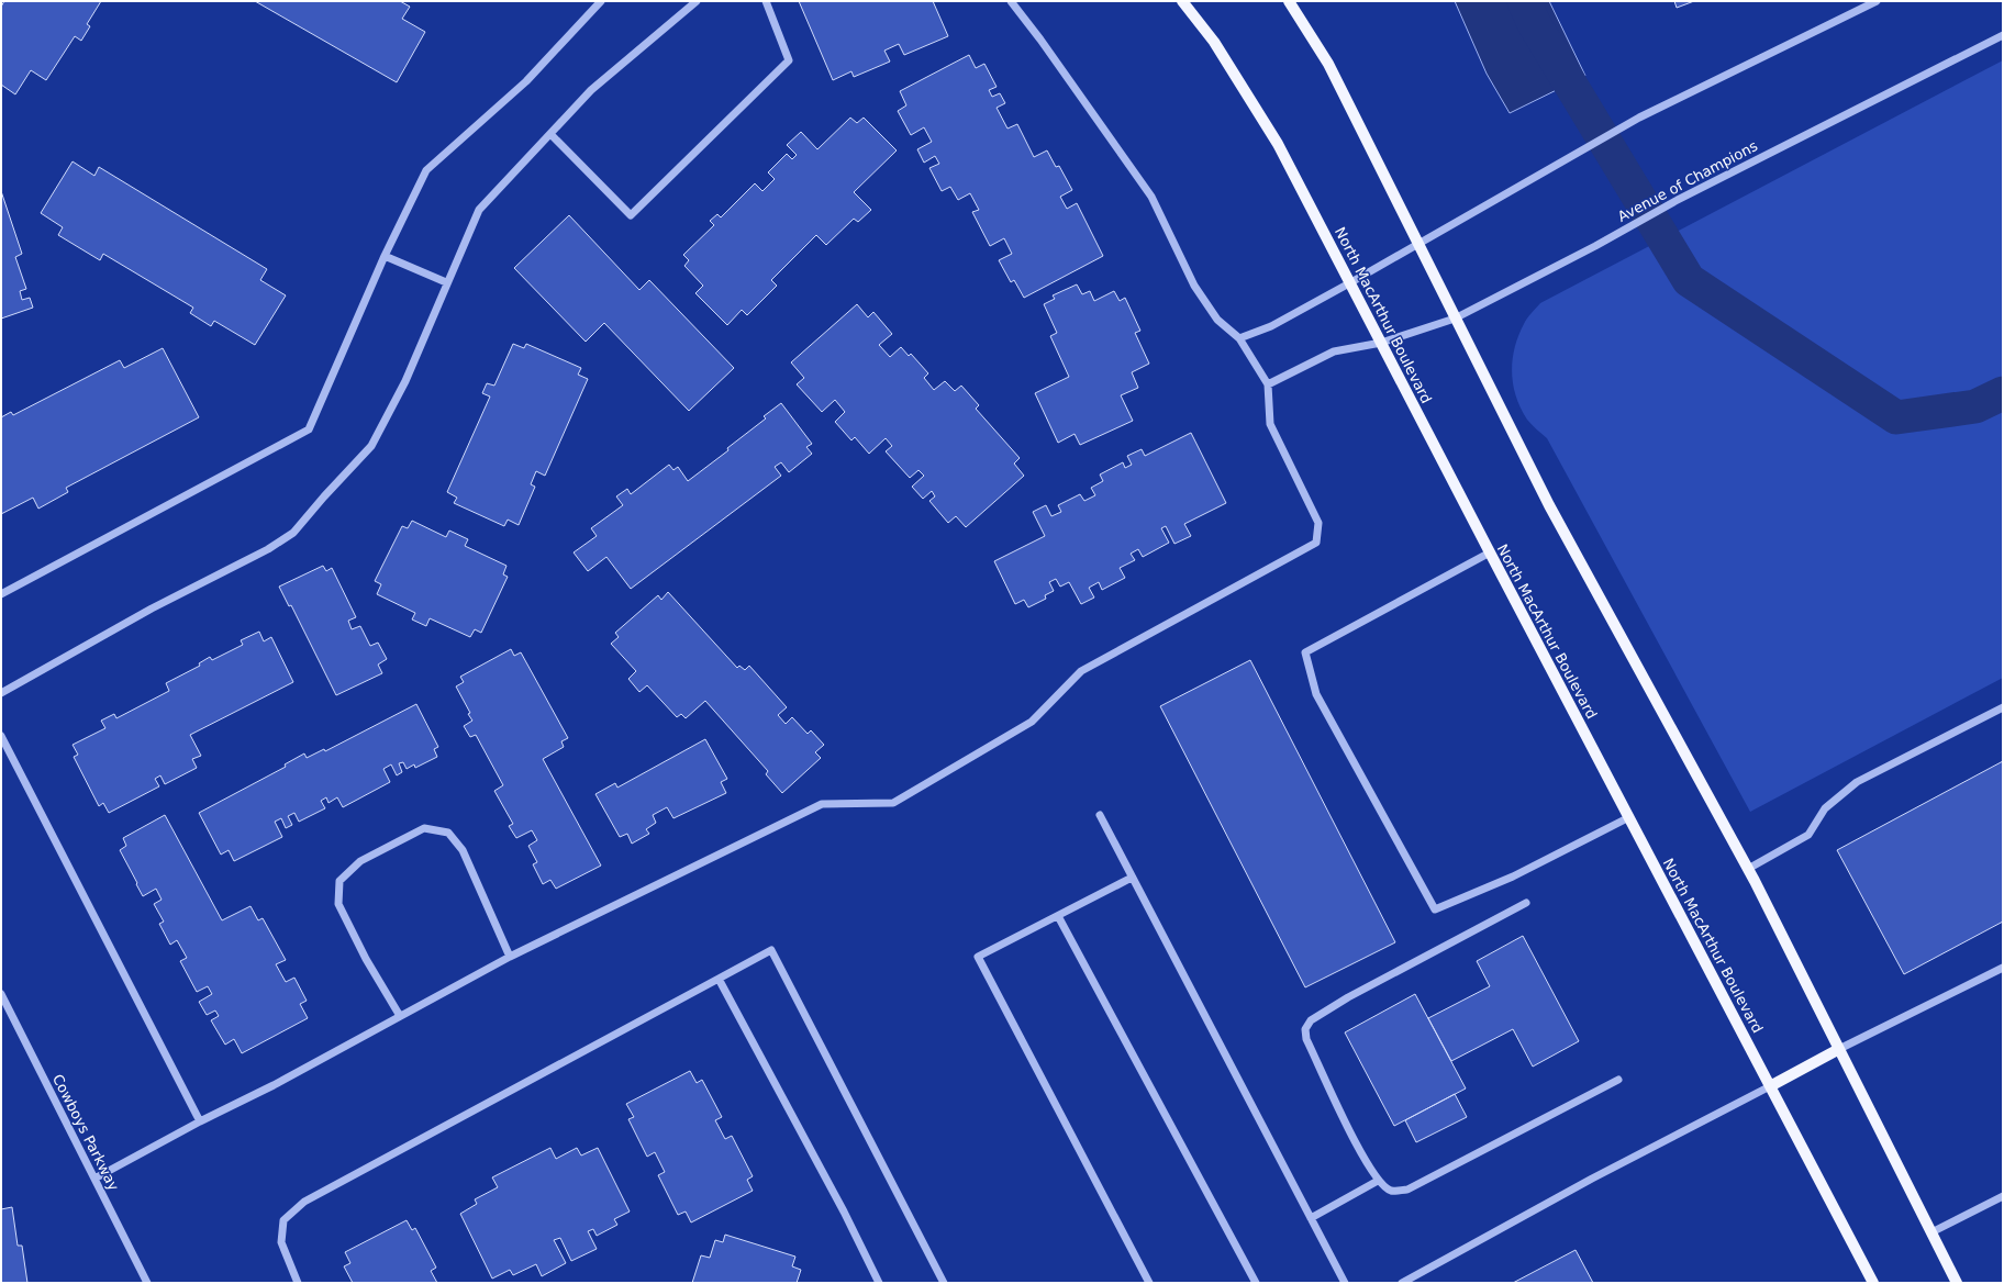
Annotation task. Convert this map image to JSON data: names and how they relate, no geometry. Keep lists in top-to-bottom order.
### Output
{
  "streets": {
    "main road": ["North MacArthur Boulevard"],
    "street": ["Avenue of Champions", "Cowboys Parkway"]
  },
  "crossings": [
    ["Avenue of Champions", "North MacArthur Boulevard"]
  ]
}
